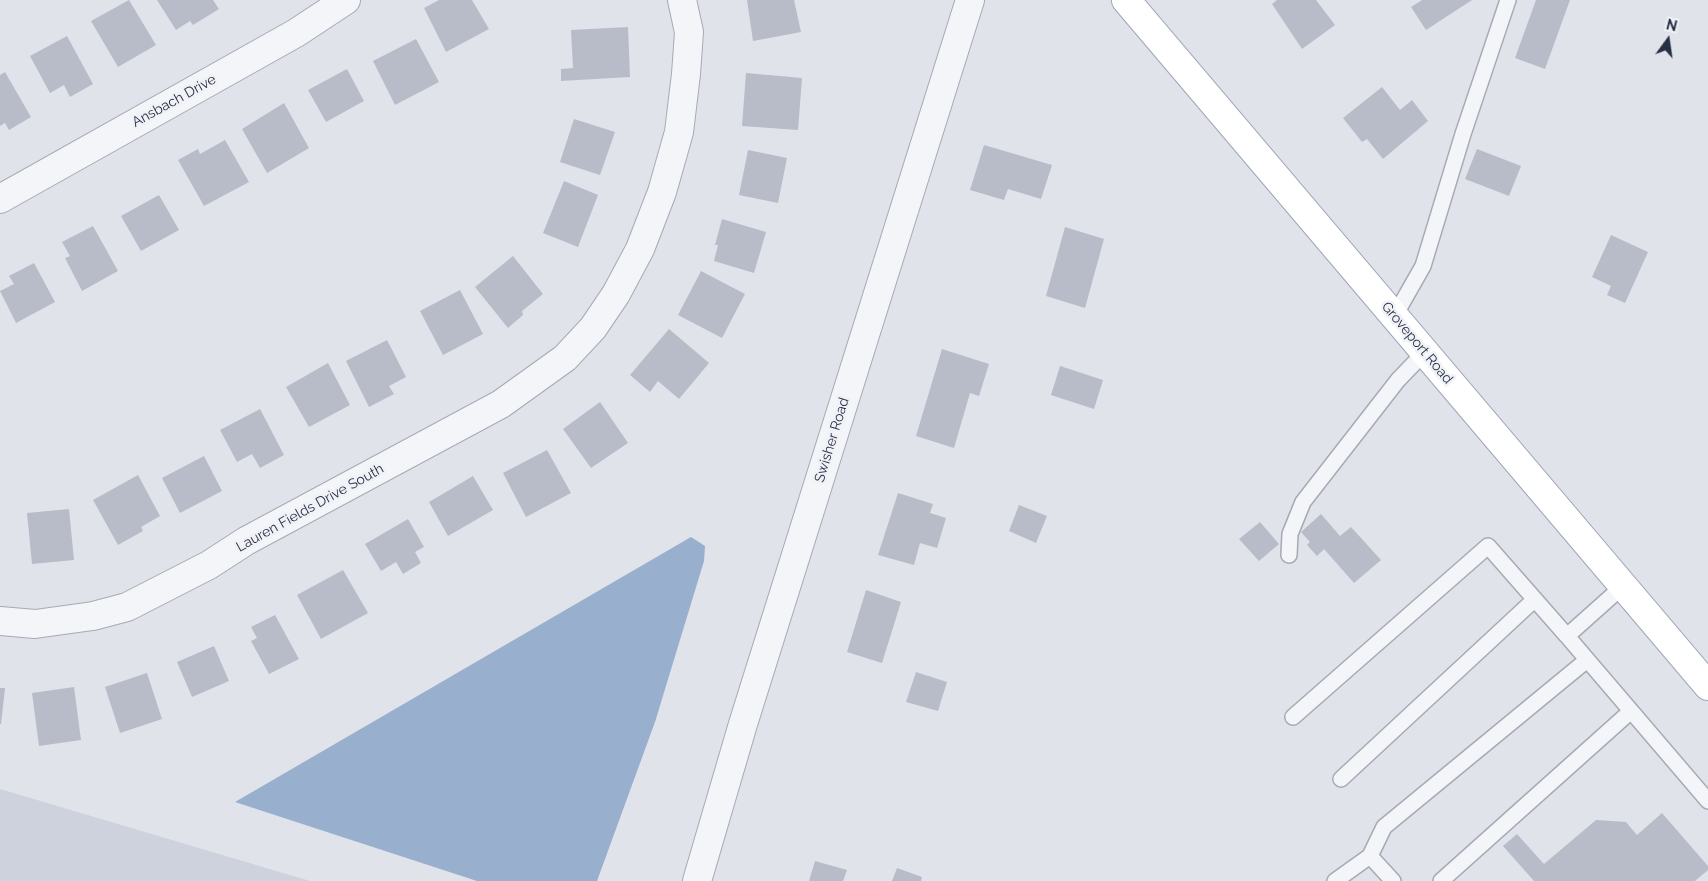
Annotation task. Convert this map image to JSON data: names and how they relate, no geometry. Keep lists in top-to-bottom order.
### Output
{
  "streets": {
    "main road": ["Groveport Road"],
    "street": ["Ansbach Drive", "Swisher Road", "Lauren Fields Drive South"]
  },
  "north": "top"
}
